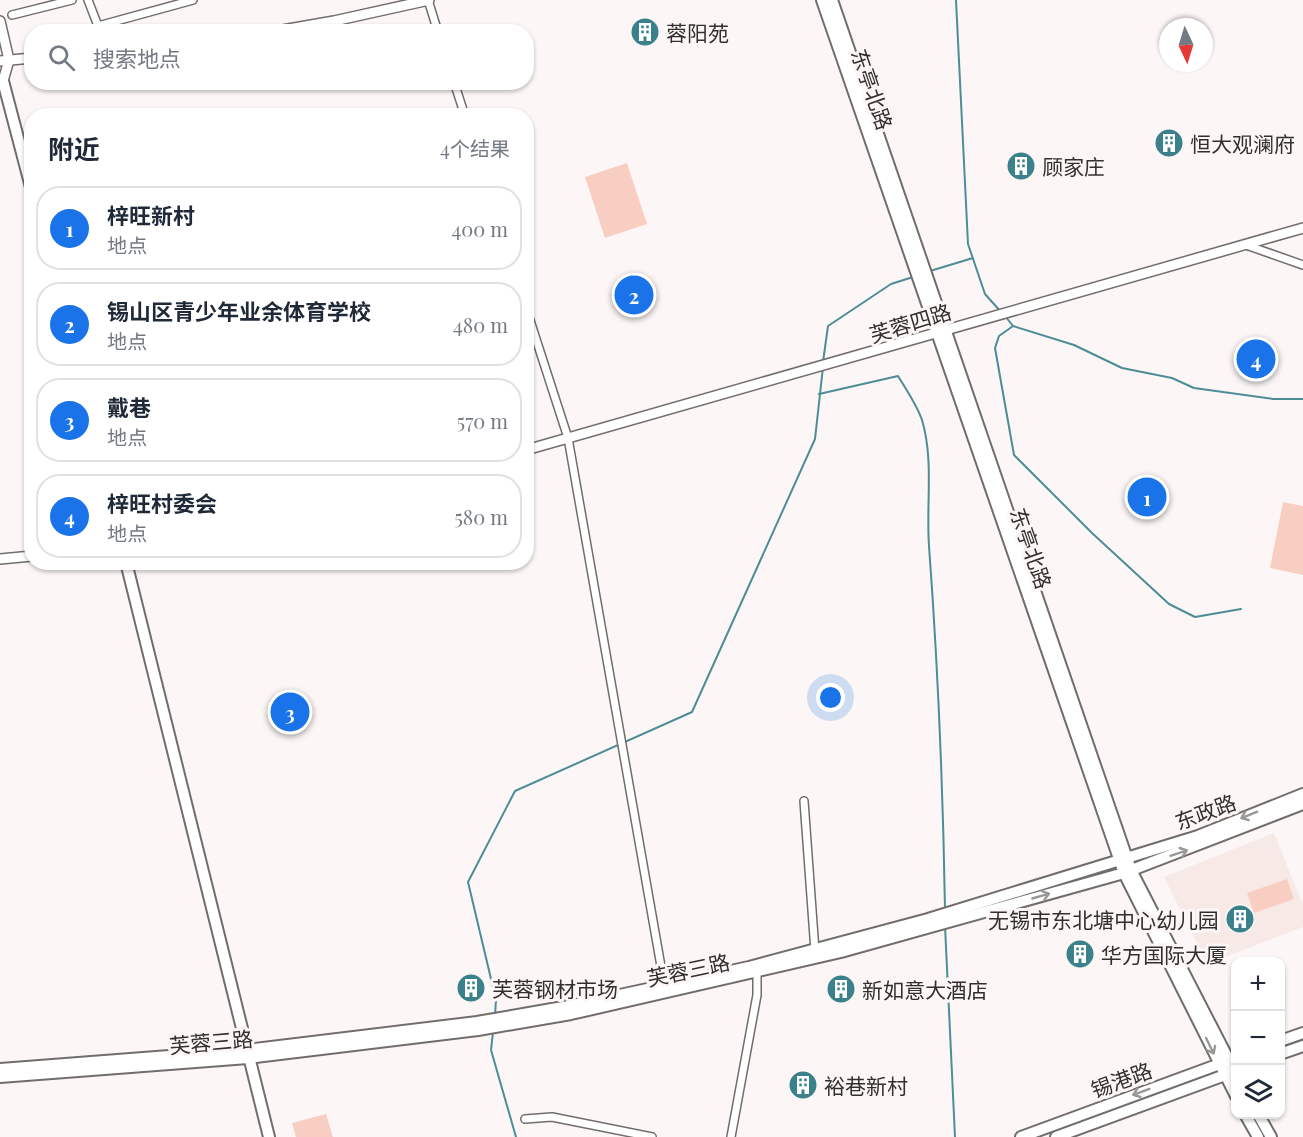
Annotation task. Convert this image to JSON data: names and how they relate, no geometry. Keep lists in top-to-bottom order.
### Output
{
  "streets": {
    "main road": [
      "东亭北路",
      "东政路",
      "芙蓉三路",
      "锡港路"
    ],
    "street": ["芙蓉四路"]
  },
  "crossings": [
    ["东亭北路", "芙蓉四路"],
    ["东亭北路", "东政路"],
    ["东亭北路", "芙蓉三路"],
    ["东亭北路", "锡港路"],
    ["东政路", "芙蓉三路"]
  ],
  "places": {
    "building": [
      "蓉阳苑",
      "恒大观澜府",
      "顾家庄",
      "无锡市东北塘中心幼儿园",
      "华方国际大厦",
      "芙蓉钢材市场",
      "新如意大酒店",
      "裕巷新村"
    ]
  },
  "north": "bottom",
  "page": {
    "search": "搜索地点",
    "heading": ["附近", "4个结果"],
    "list": [
      {
        "mark": "1",
        "name": "梓旺新村",
        "note": "地点",
        "value": "400 m"
      },
      {
        "mark": "2",
        "name": "锡山区青少年业余体育学校",
        "note": "地点",
        "value": "480 m"
      },
      {
        "mark": "3",
        "name": "戴巷",
        "note": "地点",
        "value": "570 m"
      },
      {
        "mark": "4",
        "name": "梓旺村委会",
        "note": "地点",
        "value": "580 m"
      }
    ],
    "pins": [
      "2",
      "4",
      "1",
      "3"
    ],
    "map_buttons": ["+", "−"]
  }
}
